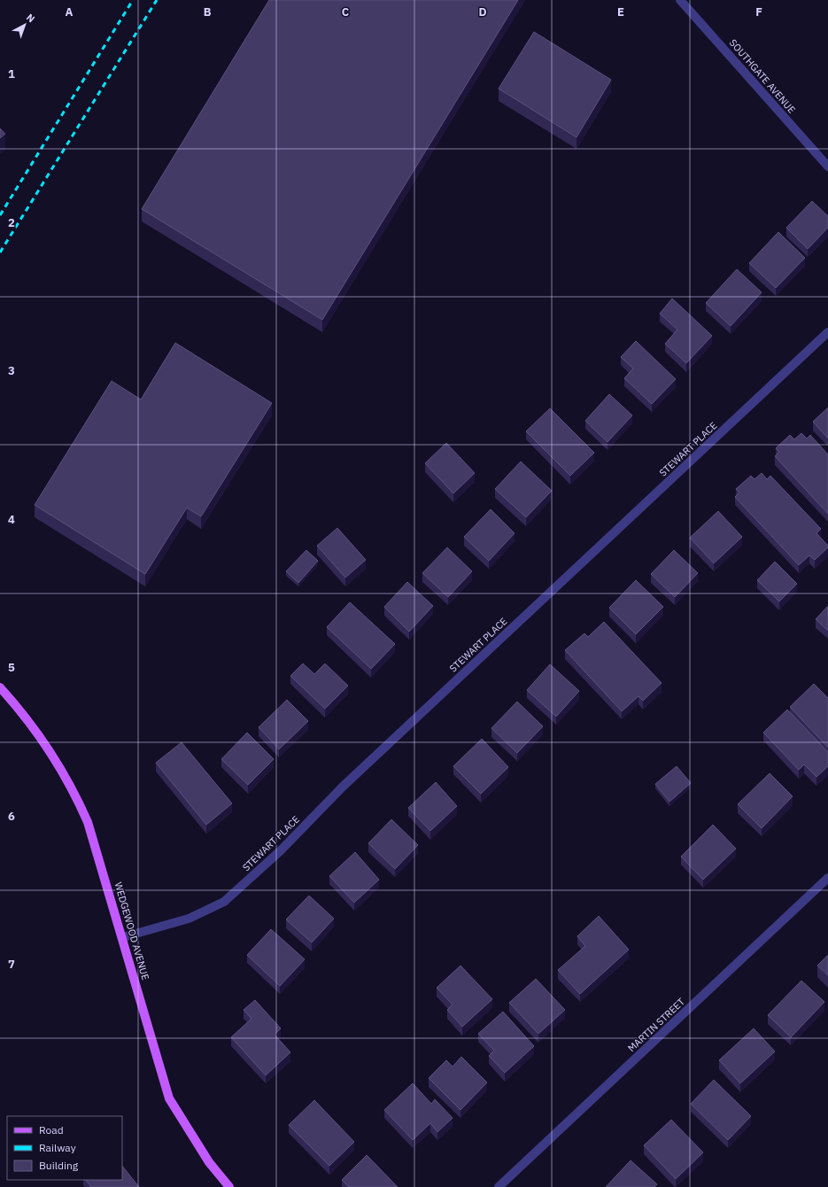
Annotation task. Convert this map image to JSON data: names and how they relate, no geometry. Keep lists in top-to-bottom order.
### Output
{
  "streets": {
    "main road": ["WEDGEWOOD AVENUE"],
    "street": ["SOUTHGATE AVENUE", "STEWART PLACE", "MARTIN STREET"]
  },
  "crossings": [
    ["STEWART PLACE", "WEDGEWOOD AVENUE"]
  ],
  "legend": ["Road", "Railway", "Building"],
  "north": "top right",
  "grid": {
    "columns": [
      "A",
      "B",
      "C",
      "D",
      "E",
      "F"
    ],
    "rows": [
      "1",
      "2",
      "3",
      "4",
      "5",
      "6",
      "7"
    ]
  }
}
